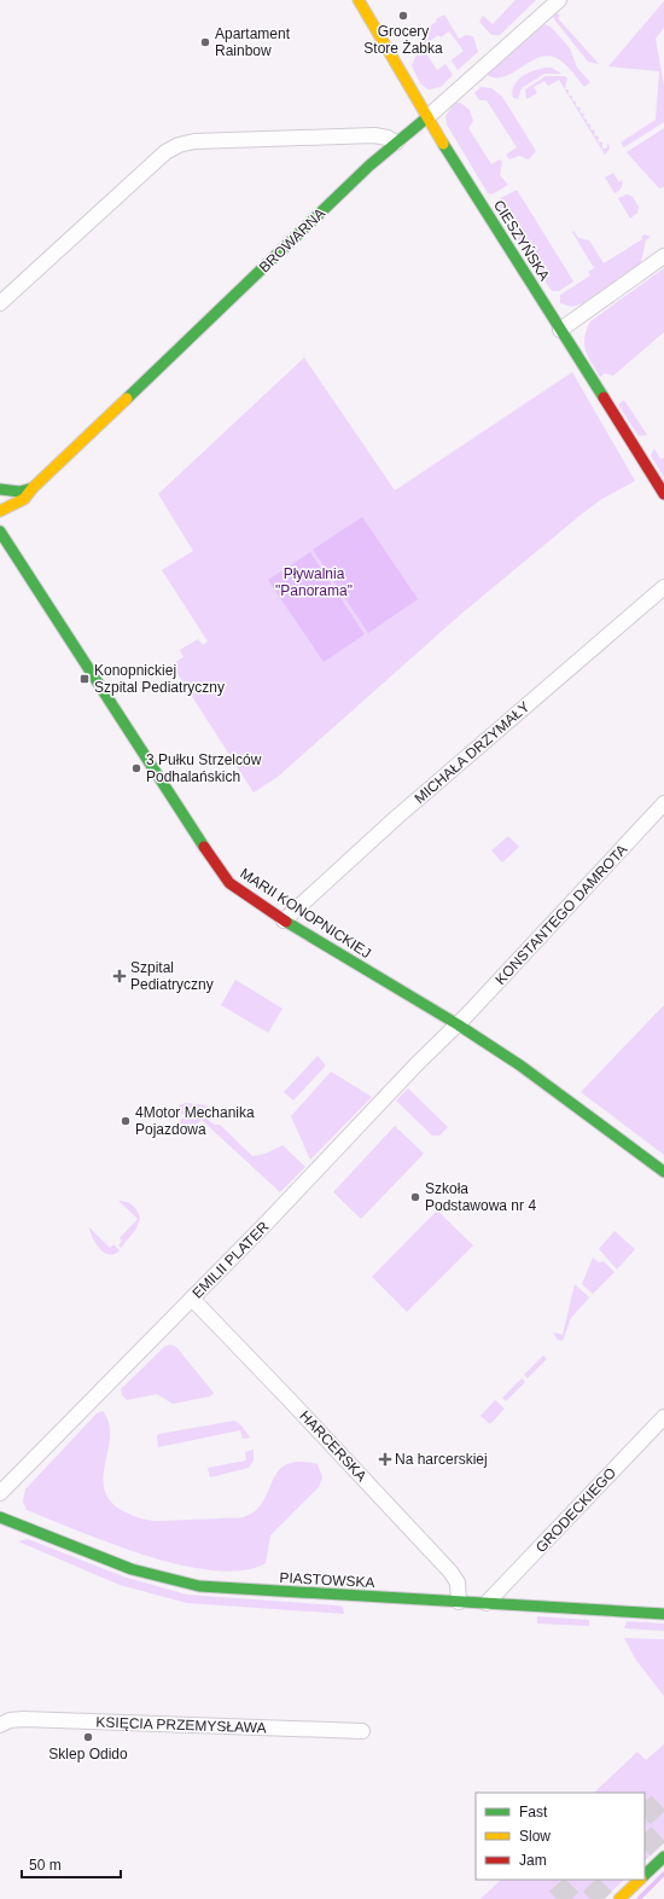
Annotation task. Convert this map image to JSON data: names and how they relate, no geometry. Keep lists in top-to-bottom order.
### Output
{
  "streets": {
    "street": [
      "BROWARNA",
      "CIESZYŃSKA",
      "MICHAŁA DRZYMAŁY",
      "MARII KONOPNICKIEJ",
      "KONSTANTEGO DAMROTA",
      "EMILII PLATER",
      "HARCERSKA",
      "GRODECKIEGO",
      "PIASTOWSKA",
      "KSIĘCIA PRZEMYSŁAWA"
    ]
  },
  "crossings": [
    ["BROWARNA", "CIESZYŃSKA"],
    ["MICHAŁA DRZYMAŁY", "MARII KONOPNICKIEJ"],
    ["MARII KONOPNICKIEJ", "KONSTANTEGO DAMROTA"],
    ["MARII KONOPNICKIEJ", "EMILII PLATER"],
    ["KONSTANTEGO DAMROTA", "EMILII PLATER"],
    ["EMILII PLATER", "HARCERSKA"],
    ["HARCERSKA", "PIASTOWSKA"],
    ["GRODECKIEGO", "PIASTOWSKA"]
  ],
  "parks": ["Pływalnia \"Panorama\""],
  "places": {
    "other": [
      "Grocery Store Żabka",
      "Apartament Rainbow",
      "3 Pułku Strzelców Podhalańskich",
      "4Motor Mechanika Pojazdowa",
      "Szkoła Podstawowa nr 4",
      "Sklep Odido"
    ],
    "transit": ["Konopnickiej Szpital Pediatryczny"],
    "health": ["Szpital Pediatryczny", "Na harcerskiej"]
  },
  "legend": ["Fast", "Slow", "Jam"],
  "scale_bar": "50 m"
}
